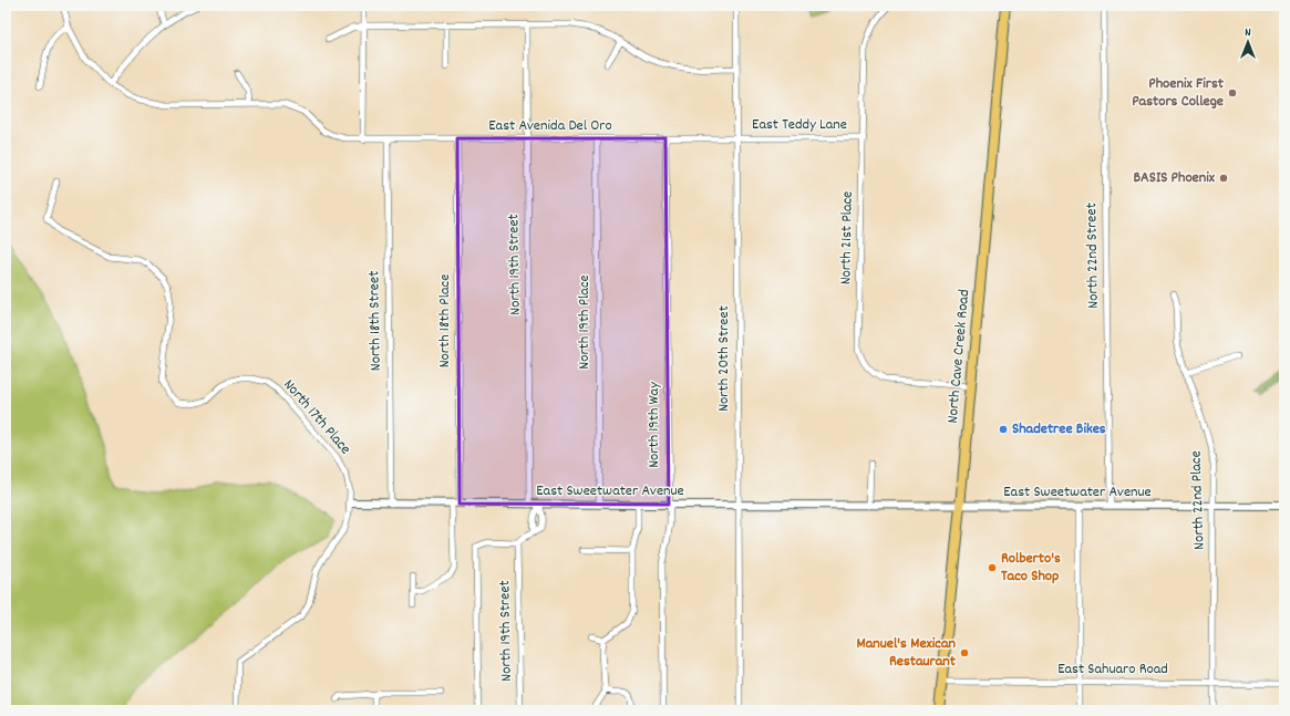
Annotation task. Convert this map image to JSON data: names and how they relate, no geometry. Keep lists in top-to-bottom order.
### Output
{
  "streets": {
    "main road": ["North Cave Creek Road"],
    "street": [
      "East Teddy Lane",
      "East Avenida Del Oro",
      "North 21st Place",
      "North 22nd Street",
      "North 19th Street",
      "North 18th Street",
      "North 18th Place",
      "North 19th Place",
      "North 20th Street",
      "North 17th Place",
      "North 19th Way",
      "East Sweetwater Avenue",
      "North 22nd Place",
      "East Sahuaro Road"
    ]
  },
  "crossings": [
    ["East Teddy Lane", "East Avenida Del Oro"],
    ["East Teddy Lane", "North 21st Place"],
    ["East Teddy Lane", "North 20th Street"],
    ["East Avenida Del Oro", "North 19th Street"],
    ["East Avenida Del Oro", "North 18th Street"],
    ["East Avenida Del Oro", "North 18th Place"],
    ["East Avenida Del Oro", "North 19th Place"],
    ["East Avenida Del Oro", "North 20th Street"],
    ["East Avenida Del Oro", "North 19th Way"],
    ["North 21st Place", "North Cave Creek Road"],
    ["North 22nd Street", "East Sweetwater Avenue"],
    ["North 19th Street", "East Sweetwater Avenue"],
    ["North 18th Street", "East Sweetwater Avenue"],
    ["North 18th Place", "East Sweetwater Avenue"],
    ["North 19th Place", "East Sweetwater Avenue"],
    ["North Cave Creek Road", "East Sweetwater Avenue"],
    ["North Cave Creek Road", "East Sahuaro Road"],
    ["North 20th Street", "East Sweetwater Avenue"],
    ["North 17th Place", "East Sweetwater Avenue"],
    ["North 19th Way", "East Sweetwater Avenue"],
    ["East Sweetwater Avenue", "North 22nd Place"],
    ["North 22nd Place", "East Sahuaro Road"]
  ],
  "places": [
    "Phoenix First Pastors College",
    "BASIS Phoenix",
    "Shadetree Bikes",
    "Rolberto's Taco Shop",
    "Manuel's Mexican Restaurant"
  ],
  "north": "top"
}
